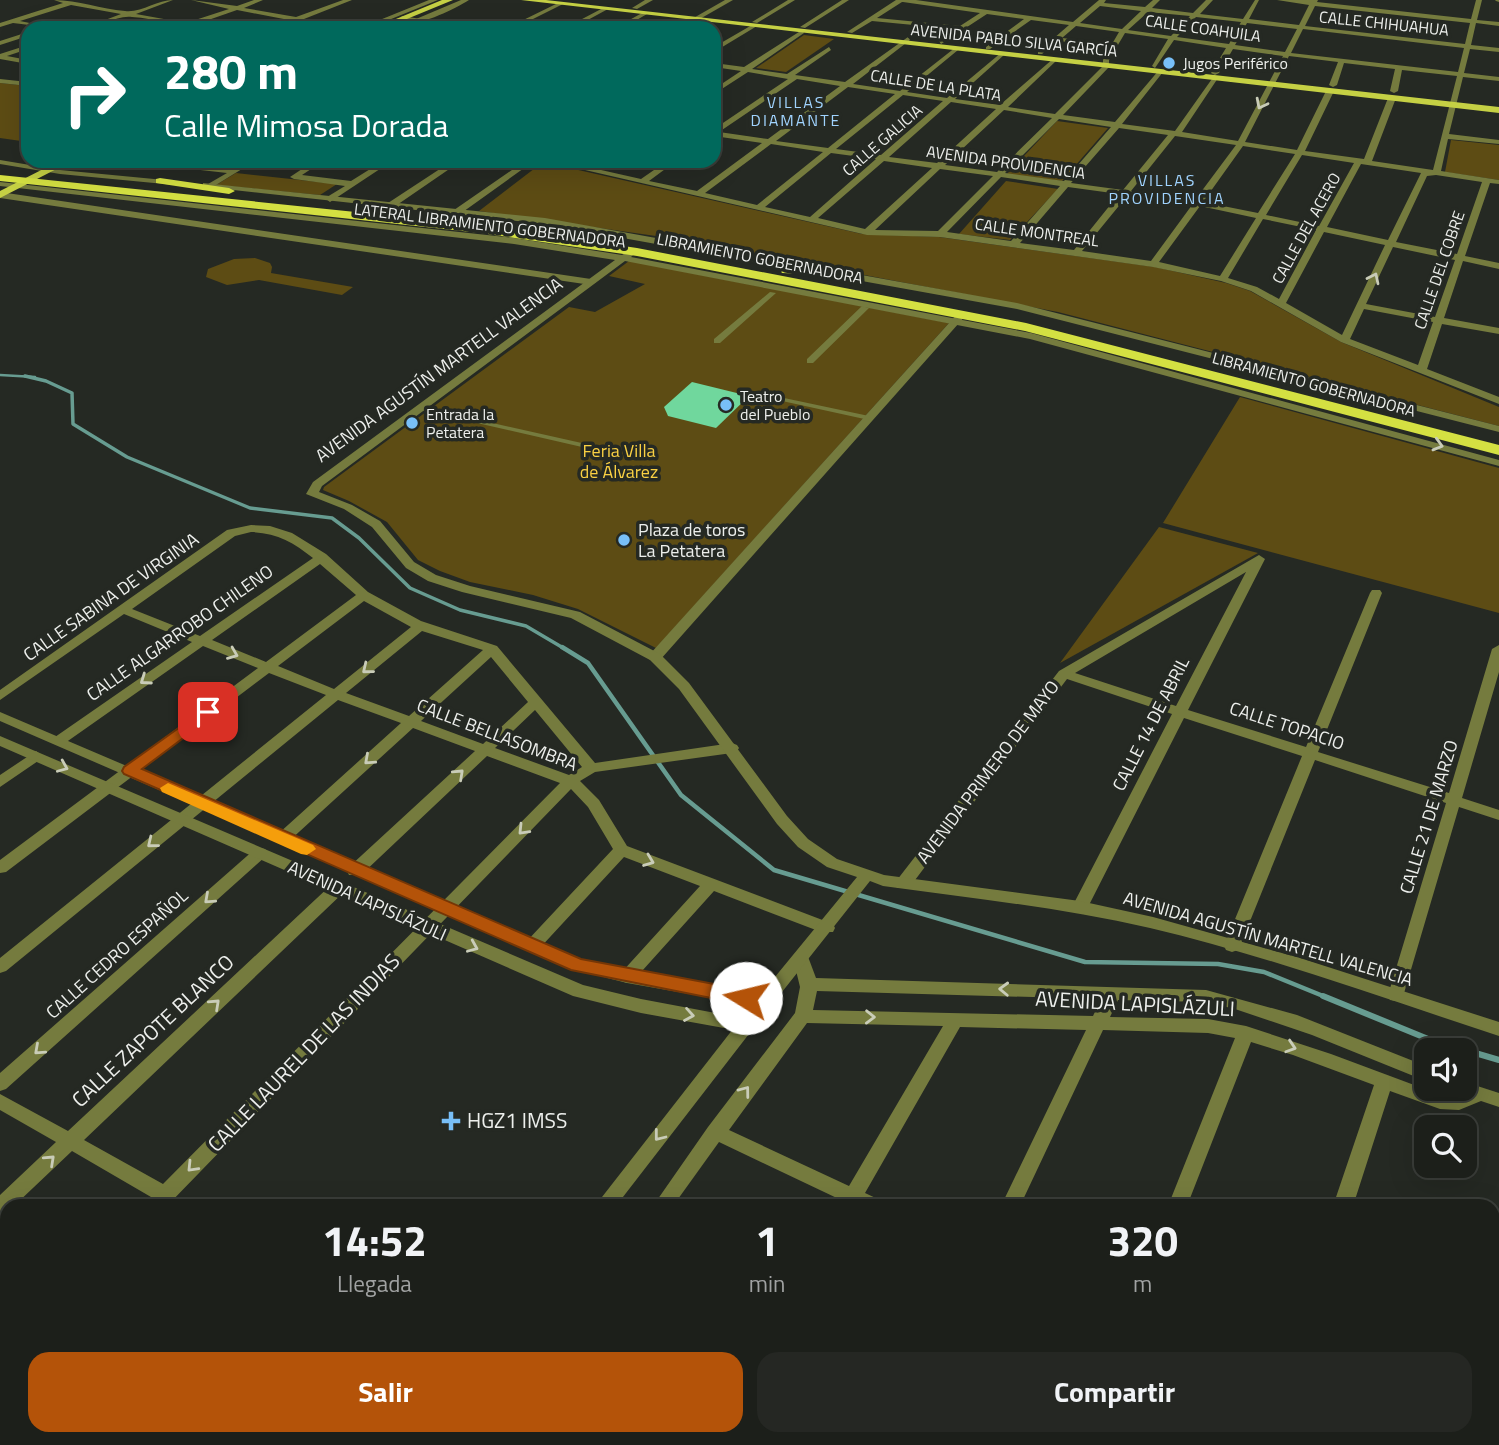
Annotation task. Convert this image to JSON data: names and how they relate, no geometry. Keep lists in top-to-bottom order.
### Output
{
  "streets": {
    "highway": ["LIBRAMIENTO GOBERNADORA"],
    "main road": ["AVENIDA PABLO SILVA GARCÍA"],
    "street": [
      "CALLE CHIHUAHUA",
      "CALLE COAHUILA",
      "CALLE DE LA PLATA",
      "CALLE GALICIA",
      "AVENIDA PROVIDENCIA",
      "LATERAL LIBRAMIENTO GOBERNADORA",
      "CALLE DEL ACERO",
      "CALLE MONTREAL",
      "CALLE DEL COBRE",
      "AVENIDA AGUSTÍN MARTELL VALENCIA",
      "CALLE SABINA DE VIRGINIA",
      "CALLE ALGARROBO CHILENO",
      "CALLE 14 DE ABRIL",
      "CALLE TOPACIO",
      "CALLE BELLASOMBRA",
      "AVENIDA PRIMERO DE MAYO",
      "CALLE 21 DE MARZO",
      "AVENIDA LAPISLÁZULI",
      "CALLE CEDRO ESPAÑOL",
      "CALLE ZAPOTE BLANCO",
      "CALLE LAUREL DE LAS INDIAS"
    ]
  },
  "crossings": [
    ["CALLE COAHUILA", "CALLE DEL ACERO"],
    ["AVENIDA PABLO SILVA GARCÍA", "CALLE GALICIA"],
    ["AVENIDA PABLO SILVA GARCÍA", "CALLE DEL ACERO"],
    ["CALLE DE LA PLATA", "CALLE GALICIA"],
    ["CALLE DE LA PLATA", "CALLE DEL ACERO"],
    ["CALLE DE LA PLATA", "CALLE DEL COBRE"],
    ["CALLE GALICIA", "AVENIDA PROVIDENCIA"],
    ["CALLE GALICIA", "CALLE MONTREAL"],
    ["AVENIDA PROVIDENCIA", "CALLE DEL ACERO"],
    ["AVENIDA PROVIDENCIA", "CALLE DEL COBRE"],
    ["LATERAL LIBRAMIENTO GOBERNADORA", "LIBRAMIENTO GOBERNADORA"],
    ["LATERAL LIBRAMIENTO GOBERNADORA", "AVENIDA AGUSTÍN MARTELL VALENCIA"],
    ["CALLE DEL ACERO", "CALLE MONTREAL"],
    ["CALLE MONTREAL", "CALLE DEL COBRE"],
    ["LIBRAMIENTO GOBERNADORA", "AVENIDA AGUSTÍN MARTELL VALENCIA"],
    ["AVENIDA AGUSTÍN MARTELL VALENCIA", "CALLE 14 DE ABRIL"],
    ["AVENIDA AGUSTÍN MARTELL VALENCIA", "AVENIDA PRIMERO DE MAYO"],
    ["AVENIDA AGUSTÍN MARTELL VALENCIA", "CALLE 21 DE MARZO"],
    ["CALLE SABINA DE VIRGINIA", "CALLE ALGARROBO CHILENO"],
    ["CALLE SABINA DE VIRGINIA", "CALLE BELLASOMBRA"],
    ["CALLE ALGARROBO CHILENO", "CALLE BELLASOMBRA"],
    ["CALLE ALGARROBO CHILENO", "AVENIDA LAPISLÁZULI"],
    ["CALLE 14 DE ABRIL", "CALLE TOPACIO"],
    ["CALLE 14 DE ABRIL", "AVENIDA PRIMERO DE MAYO"],
    ["CALLE TOPACIO", "AVENIDA PRIMERO DE MAYO"],
    ["CALLE TOPACIO", "CALLE 21 DE MARZO"],
    ["CALLE BELLASOMBRA", "CALLE LAUREL DE LAS INDIAS"],
    ["AVENIDA LAPISLÁZULI", "CALLE CEDRO ESPAÑOL"],
    ["AVENIDA LAPISLÁZULI", "CALLE ZAPOTE BLANCO"],
    ["AVENIDA LAPISLÁZULI", "CALLE LAUREL DE LAS INDIAS"]
  ],
  "one_way": ["CALLE ZAPOTE BLANCO"],
  "districts": ["VILLAS DIAMANTE", "VILLAS PROVIDENCIA"],
  "parks": ["Feria Villa de Álvarez"],
  "places": {
    "other": [
      "Jugos Periférico",
      "Teatro del Pueblo",
      "Entrada la Petatera",
      "Plaza de toros La Petatera"
    ],
    "health": ["HGZ1 IMSS"]
  },
  "page": {
    "turn": ["280 m", "Calle Mimosa Dorada"],
    "eta": [
      "14:52",
      "Llegada",
      "1",
      "min",
      "320",
      "m"
    ],
    "buttons": ["Salir", "Compartir"]
  }
}
